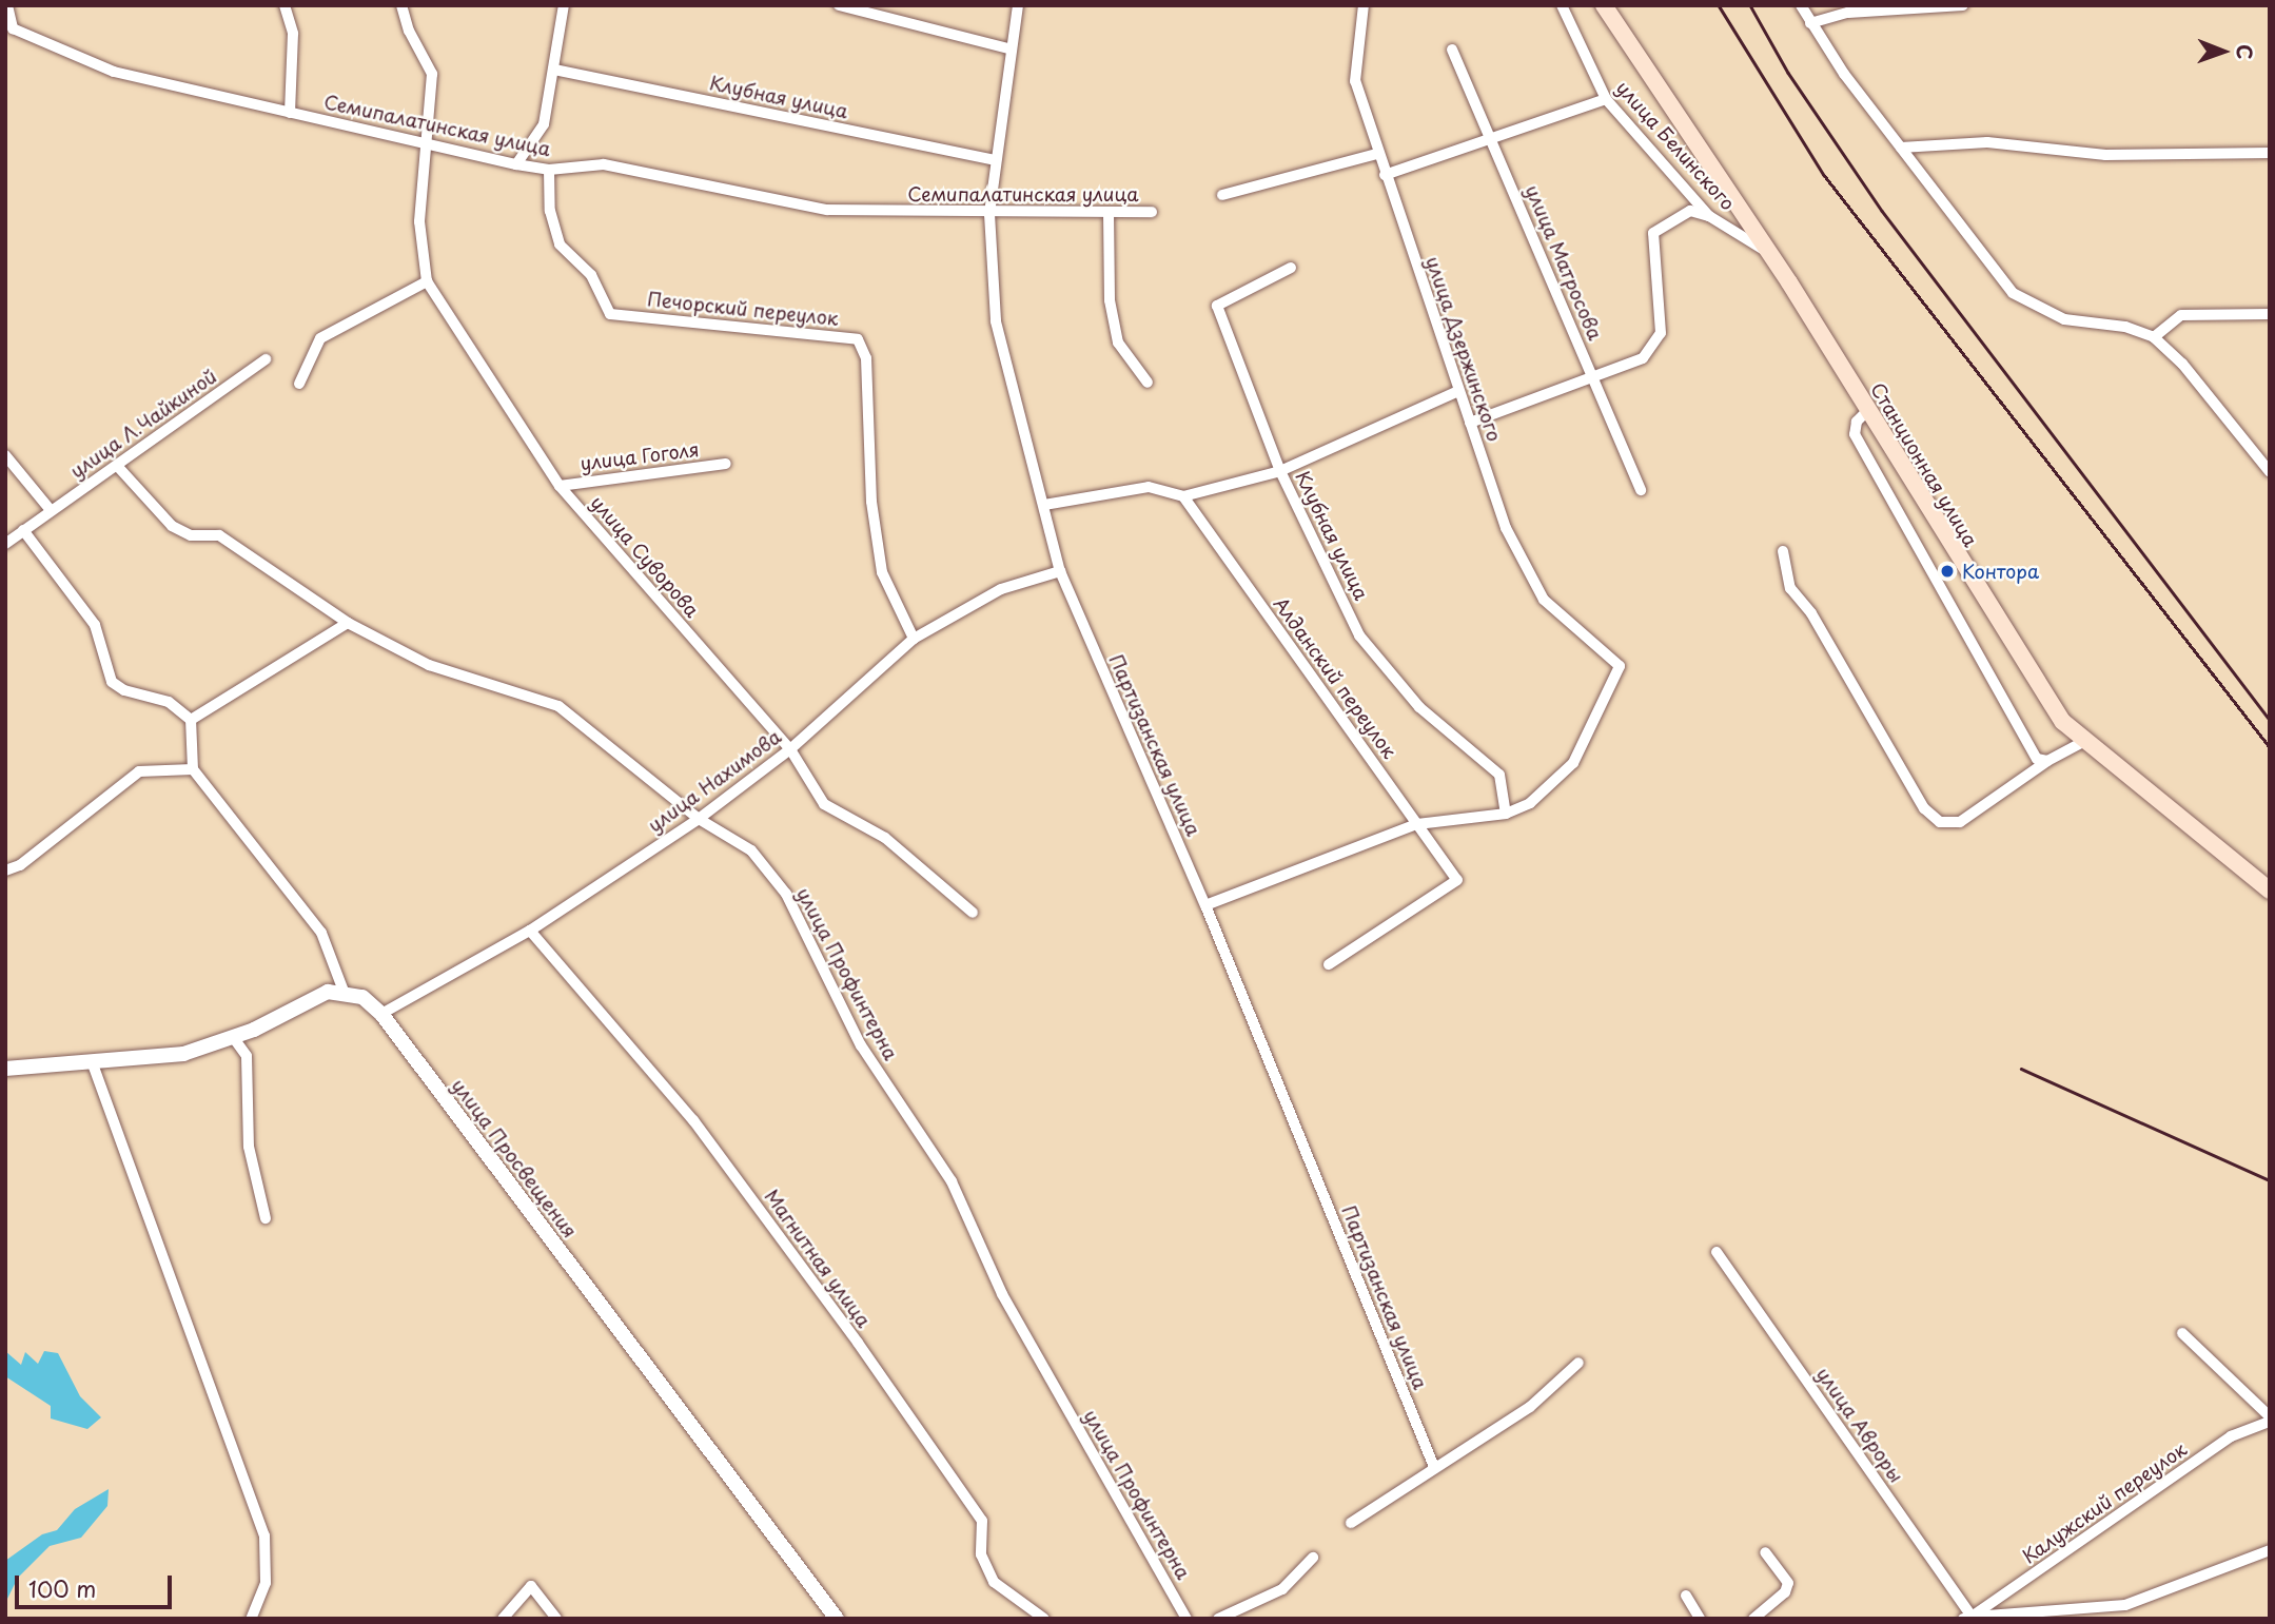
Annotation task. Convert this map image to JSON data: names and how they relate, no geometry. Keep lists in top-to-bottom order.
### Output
{
  "streets": {
    "main road": ["Станционная улица"],
    "street": [
      "Клубная улица",
      "Семипалатинская улица",
      "улица Белинского",
      "улица Матросова",
      "Печорский переулок",
      "улица Дзержинского",
      "улица Л.Чайкиной",
      "улица Гоголя",
      "улица Суворова",
      "Алданский переулок",
      "Партизанская улица",
      "улица Нахимова",
      "улица Профинтерна",
      "улица Просвещения",
      "Магнитная улица",
      "улица Авроры",
      "Калужский переулок"
    ]
  },
  "crossings": [
    ["Клубная улица", "улица Дзержинского"],
    ["Клубная улица", "Партизанская улица"],
    ["Семипалатинская улица", "Печорский переулок"],
    ["Семипалатинская улица", "улица Суворова"],
    ["Семипалатинская улица", "Партизанская улица"],
    ["улица Белинского", "Станционная улица"],
    ["Печорский переулок", "улица Нахимова"],
    ["улица Л.Чайкиной", "улица Профинтерна"],
    ["улица Гоголя", "улица Суворова"],
    ["улица Суворова", "улица Нахимова"],
    ["Партизанская улица", "улица Нахимова"],
    ["улица Нахимова", "улица Профинтерна"],
    ["улица Нахимова", "улица Просвещения"],
    ["улица Нахимова", "Магнитная улица"],
    ["улица Авроры", "Калужский переулок"]
  ],
  "places": ["Контора"],
  "scale_bar": "100 m",
  "north": "right"
}
